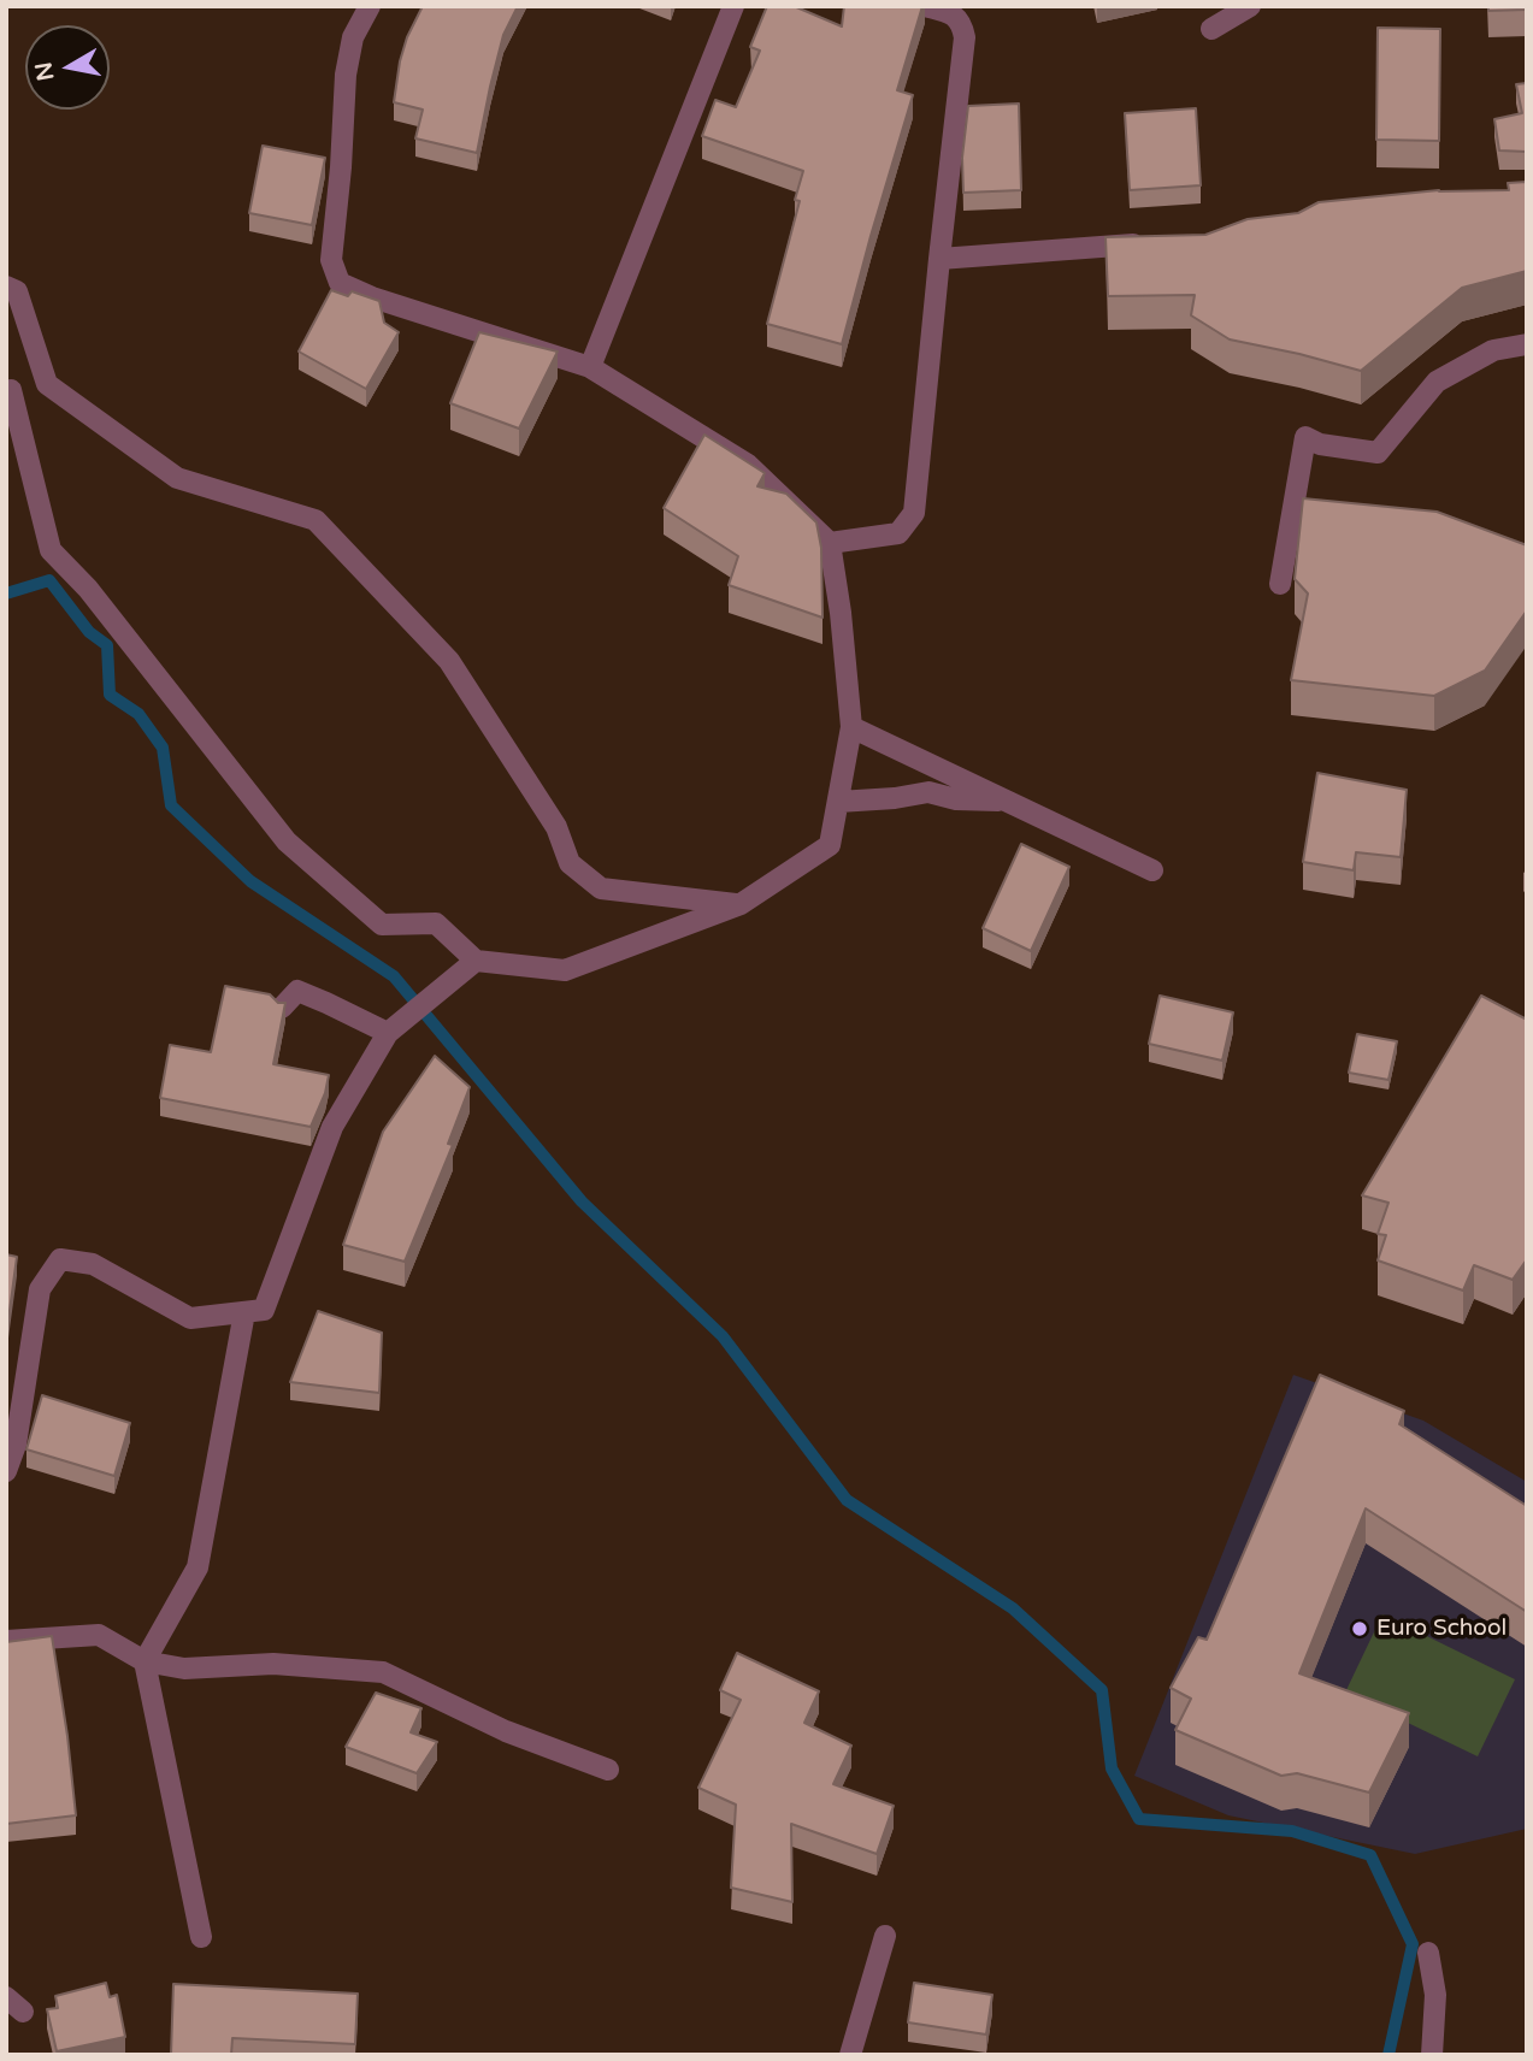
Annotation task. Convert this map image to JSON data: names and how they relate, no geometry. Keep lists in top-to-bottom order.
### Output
{
  "places": ["Euro School"],
  "north": "left"
}
